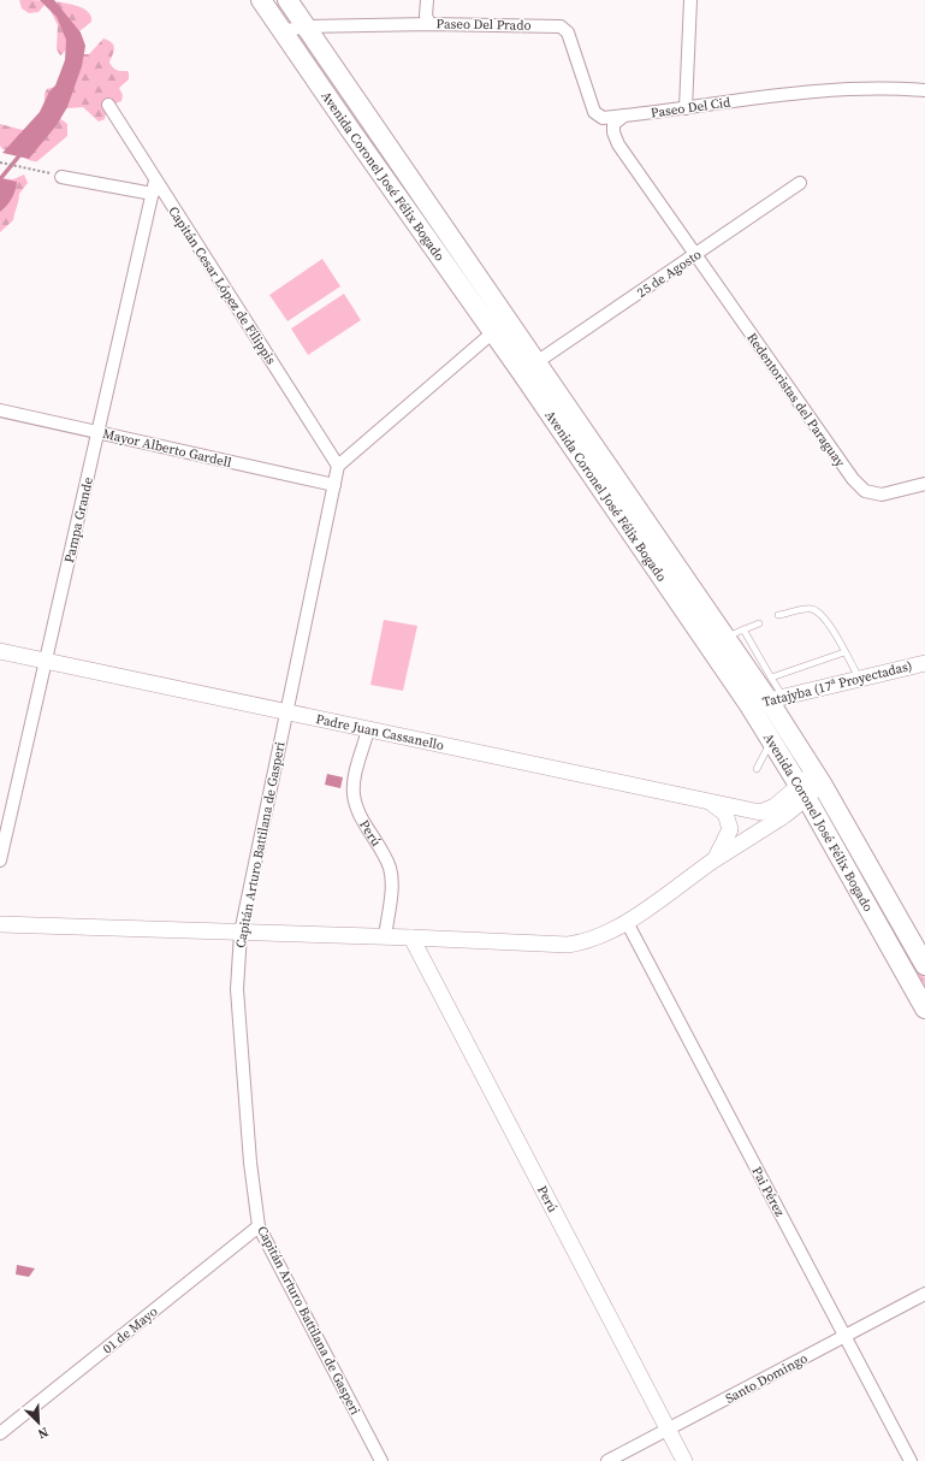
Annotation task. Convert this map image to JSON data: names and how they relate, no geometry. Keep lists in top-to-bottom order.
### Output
{
  "streets": {
    "main road": ["Avenida Coronel José Félix Bogado"],
    "street": [
      "Paseo Del Prado",
      "Paseo Del Cid",
      "25 de Agosto",
      "Capitán Cesar López de Filippis",
      "Redentoristas del Paraguay",
      "Mayor Alberto Gardell",
      "Pampa Grande",
      "Tatajyba (17ª Proyectadas)",
      "Padre Juan Cassanello",
      "Perú",
      "Capitán Arturo Battilana de Gasperi",
      "Pai Pérez",
      "01 de Mayo",
      "Santo Domingo"
    ]
  },
  "crossings": [
    ["Paseo Del Prado", "Paseo Del Cid"],
    ["Paseo Del Prado", "Avenida Coronel José Félix Bogado"],
    ["Avenida Coronel José Félix Bogado", "25 de Agosto"],
    ["Avenida Coronel José Félix Bogado", "Tatajyba (17ª Proyectadas)"],
    ["Avenida Coronel José Félix Bogado", "Padre Juan Cassanello"],
    ["25 de Agosto", "Redentoristas del Paraguay"],
    ["Capitán Cesar López de Filippis", "Pampa Grande"],
    ["Capitán Cesar López de Filippis", "Capitán Arturo Battilana de Gasperi"],
    ["Mayor Alberto Gardell", "Pampa Grande"],
    ["Mayor Alberto Gardell", "Capitán Arturo Battilana de Gasperi"],
    ["Pampa Grande", "Padre Juan Cassanello"],
    ["Padre Juan Cassanello", "Perú"],
    ["Padre Juan Cassanello", "Capitán Arturo Battilana de Gasperi"],
    ["Perú", "Santo Domingo"],
    ["Capitán Arturo Battilana de Gasperi", "01 de Mayo"],
    ["Pai Pérez", "Santo Domingo"]
  ],
  "north": "bottom right"
}
